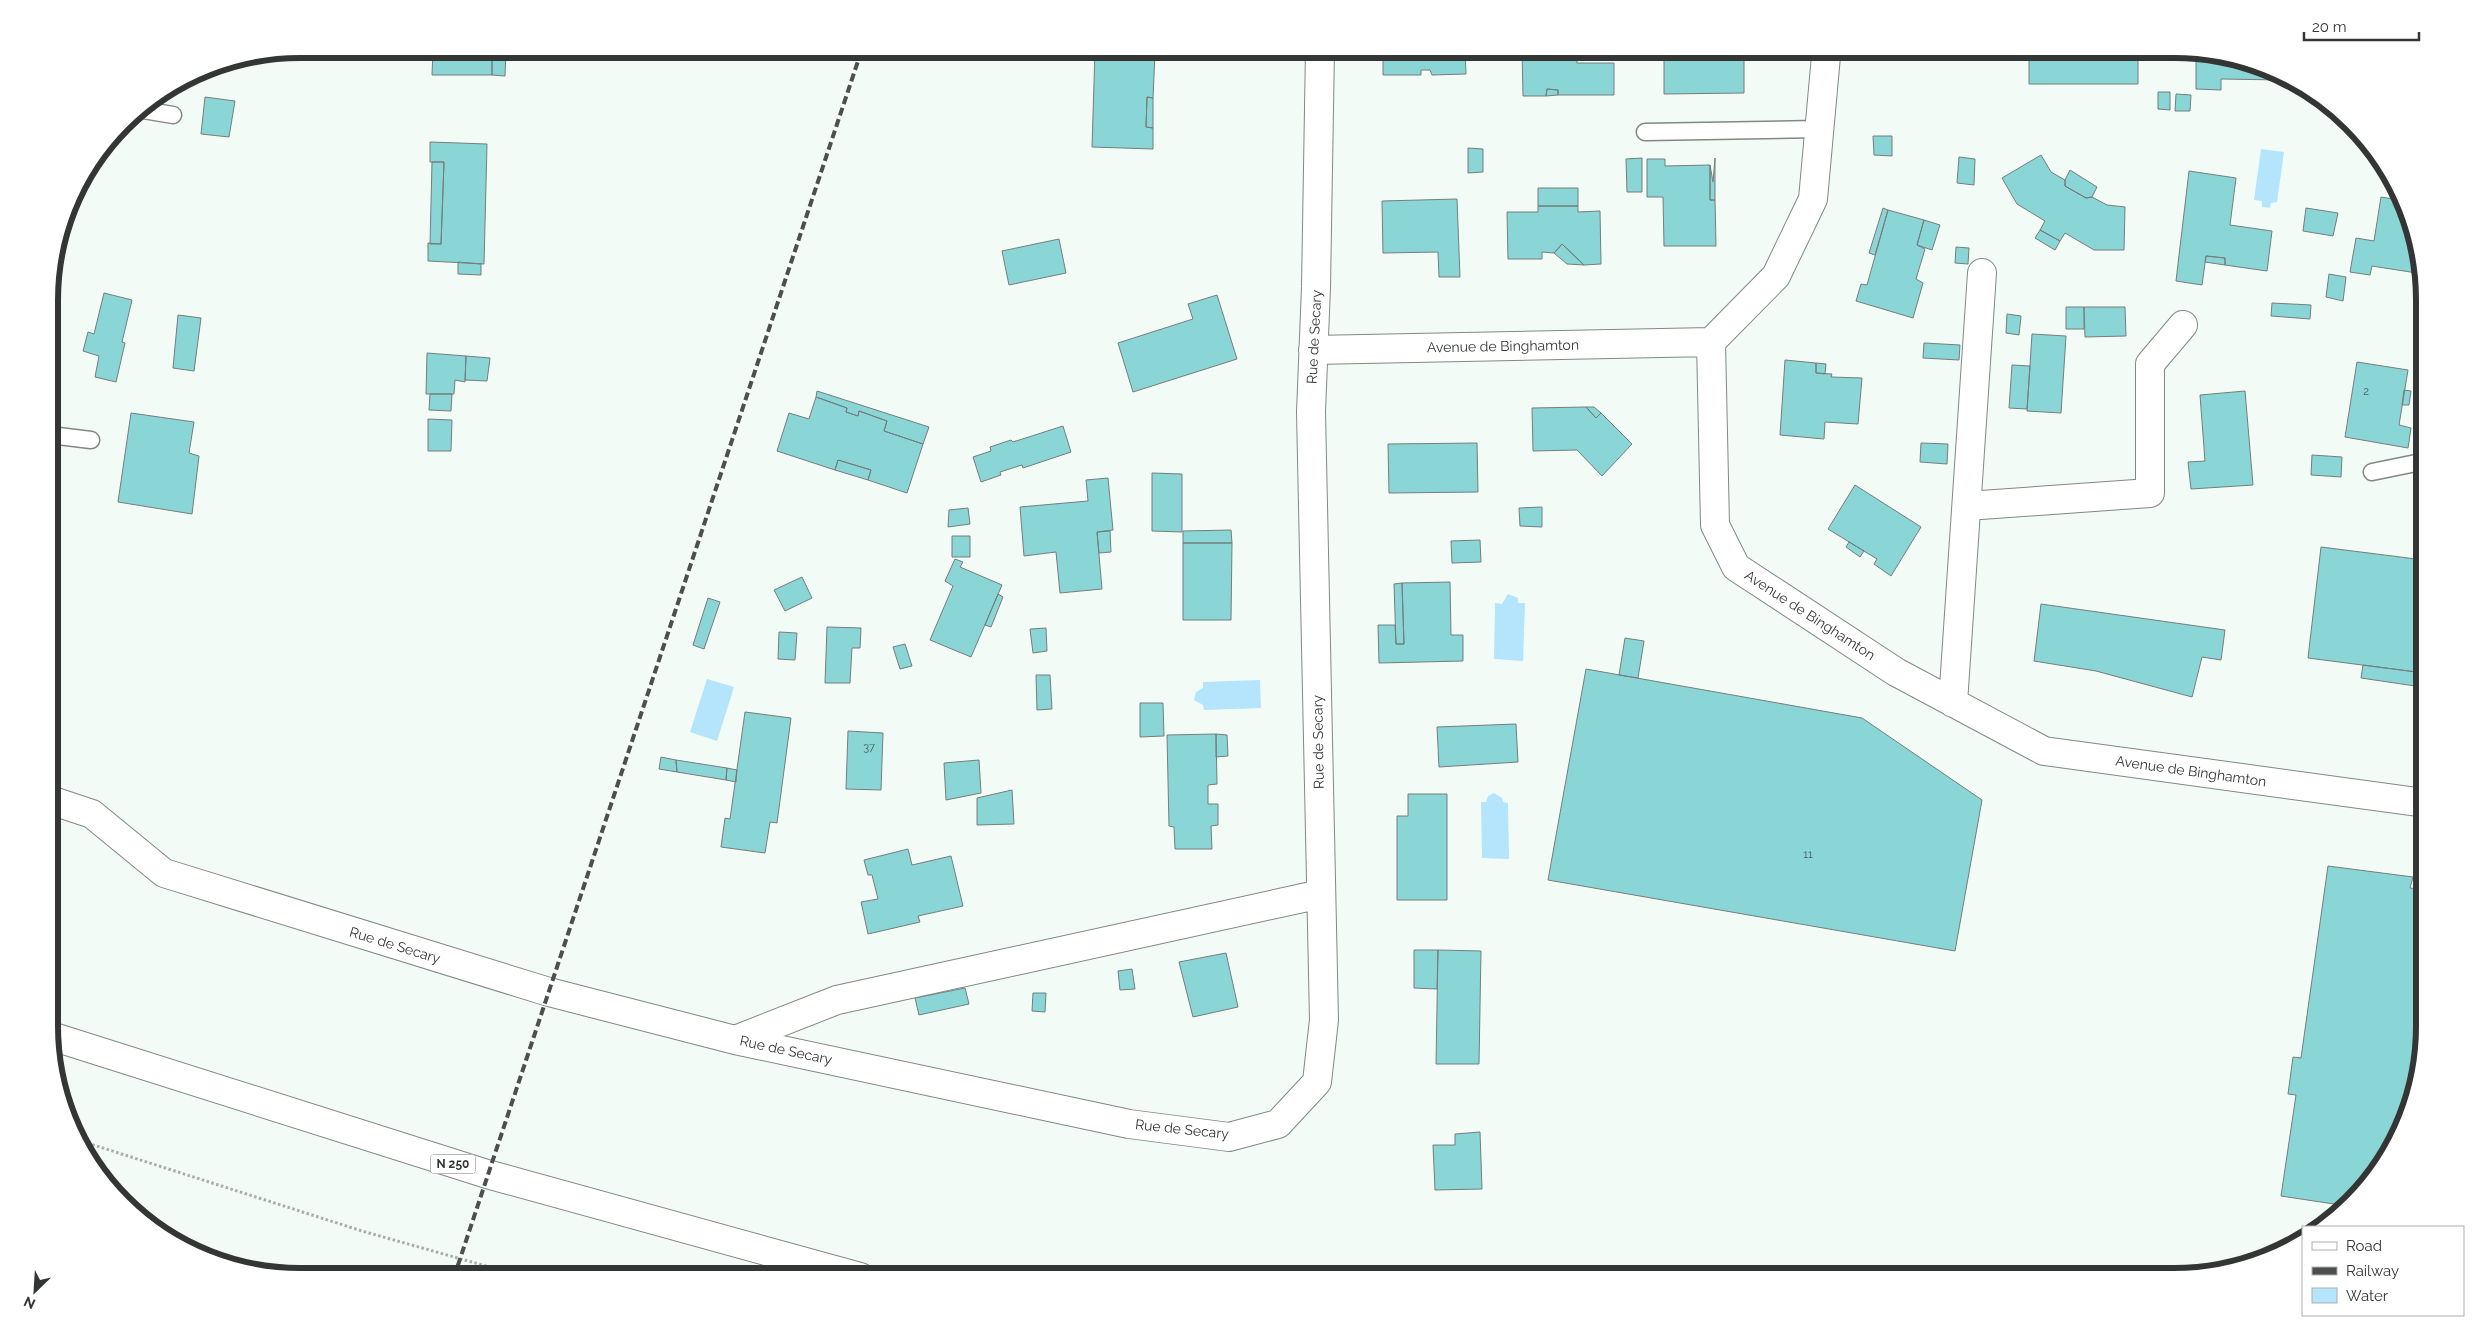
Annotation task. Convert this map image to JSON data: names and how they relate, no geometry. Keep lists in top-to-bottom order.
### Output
{
  "streets": {
    "street": ["Rue de Secary", "Avenue de Binghamton", "N 250"]
  },
  "crossings": [
    ["Rue de Secary", "Avenue de Binghamton"]
  ],
  "house_numbers": ["2", "37", "11"],
  "legend": ["Road", "Railway", "Water"],
  "scale_bar": "20 m",
  "north": "bottom left"
}
